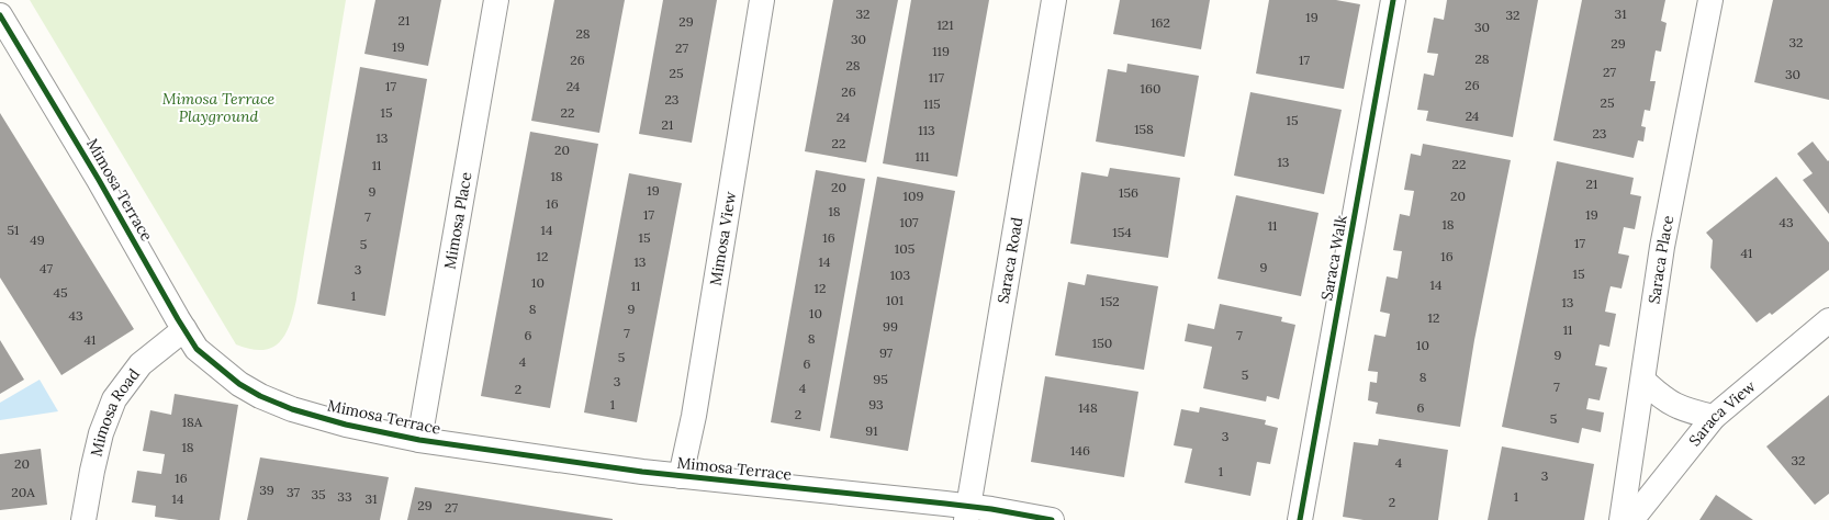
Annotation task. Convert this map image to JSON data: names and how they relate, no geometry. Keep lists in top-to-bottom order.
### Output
{
  "streets": {
    "street": [
      "Mimosa Terrace",
      "Mimosa Place",
      "Mimosa View",
      "Saraca Walk",
      "Saraca Place",
      "Saraca Road",
      "Saraca View",
      "Mimosa Road"
    ]
  },
  "crossings": [
    ["Mimosa Terrace", "Mimosa Place"],
    ["Mimosa Terrace", "Mimosa View"],
    ["Mimosa Terrace", "Saraca Road"],
    ["Mimosa Terrace", "Mimosa Road"]
  ],
  "parks": ["Mimosa Terrace Playground"],
  "house_numbers": [
    "32",
    "31",
    "32",
    "19",
    "21",
    "29",
    "162",
    "121",
    "30",
    "28",
    "30",
    "32",
    "29",
    "19",
    "27",
    "119",
    "28",
    "26",
    "17",
    "28",
    "27",
    "25",
    "30",
    "117",
    "26",
    "17",
    "24",
    "160",
    "26",
    "23",
    "25",
    "115",
    "15",
    "22",
    "24",
    "24",
    "15",
    "21",
    "158",
    "113",
    "23",
    "13",
    "22",
    "20",
    "111",
    "13",
    "22",
    "11",
    "18",
    "21",
    "20",
    "19",
    "9",
    "156",
    "109",
    "20",
    "16",
    "18",
    "17",
    "19",
    "7",
    "107",
    "43",
    "18",
    "11",
    "51",
    "14",
    "154",
    "15",
    "16",
    "49",
    "17",
    "5",
    "105",
    "41",
    "12",
    "16",
    "13",
    "14",
    "9",
    "47",
    "3",
    "15",
    "103",
    "10",
    "14",
    "11",
    "12",
    "45",
    "1",
    "101",
    "152",
    "13",
    "8",
    "9",
    "10",
    "43",
    "12",
    "99",
    "11",
    "7",
    "6",
    "7",
    "8",
    "41",
    "150",
    "10",
    "97",
    "9",
    "5",
    "4",
    "6",
    "5",
    "8",
    "95",
    "3",
    "7",
    "4",
    "2",
    "1",
    "93",
    "148",
    "6",
    "2",
    "5",
    "18A",
    "91",
    "3",
    "18",
    "146",
    "32",
    "4",
    "20",
    "1",
    "3",
    "16",
    "39",
    "20A",
    "37",
    "35",
    "33",
    "1",
    "14",
    "31",
    "2",
    "29",
    "27"
  ]
}
